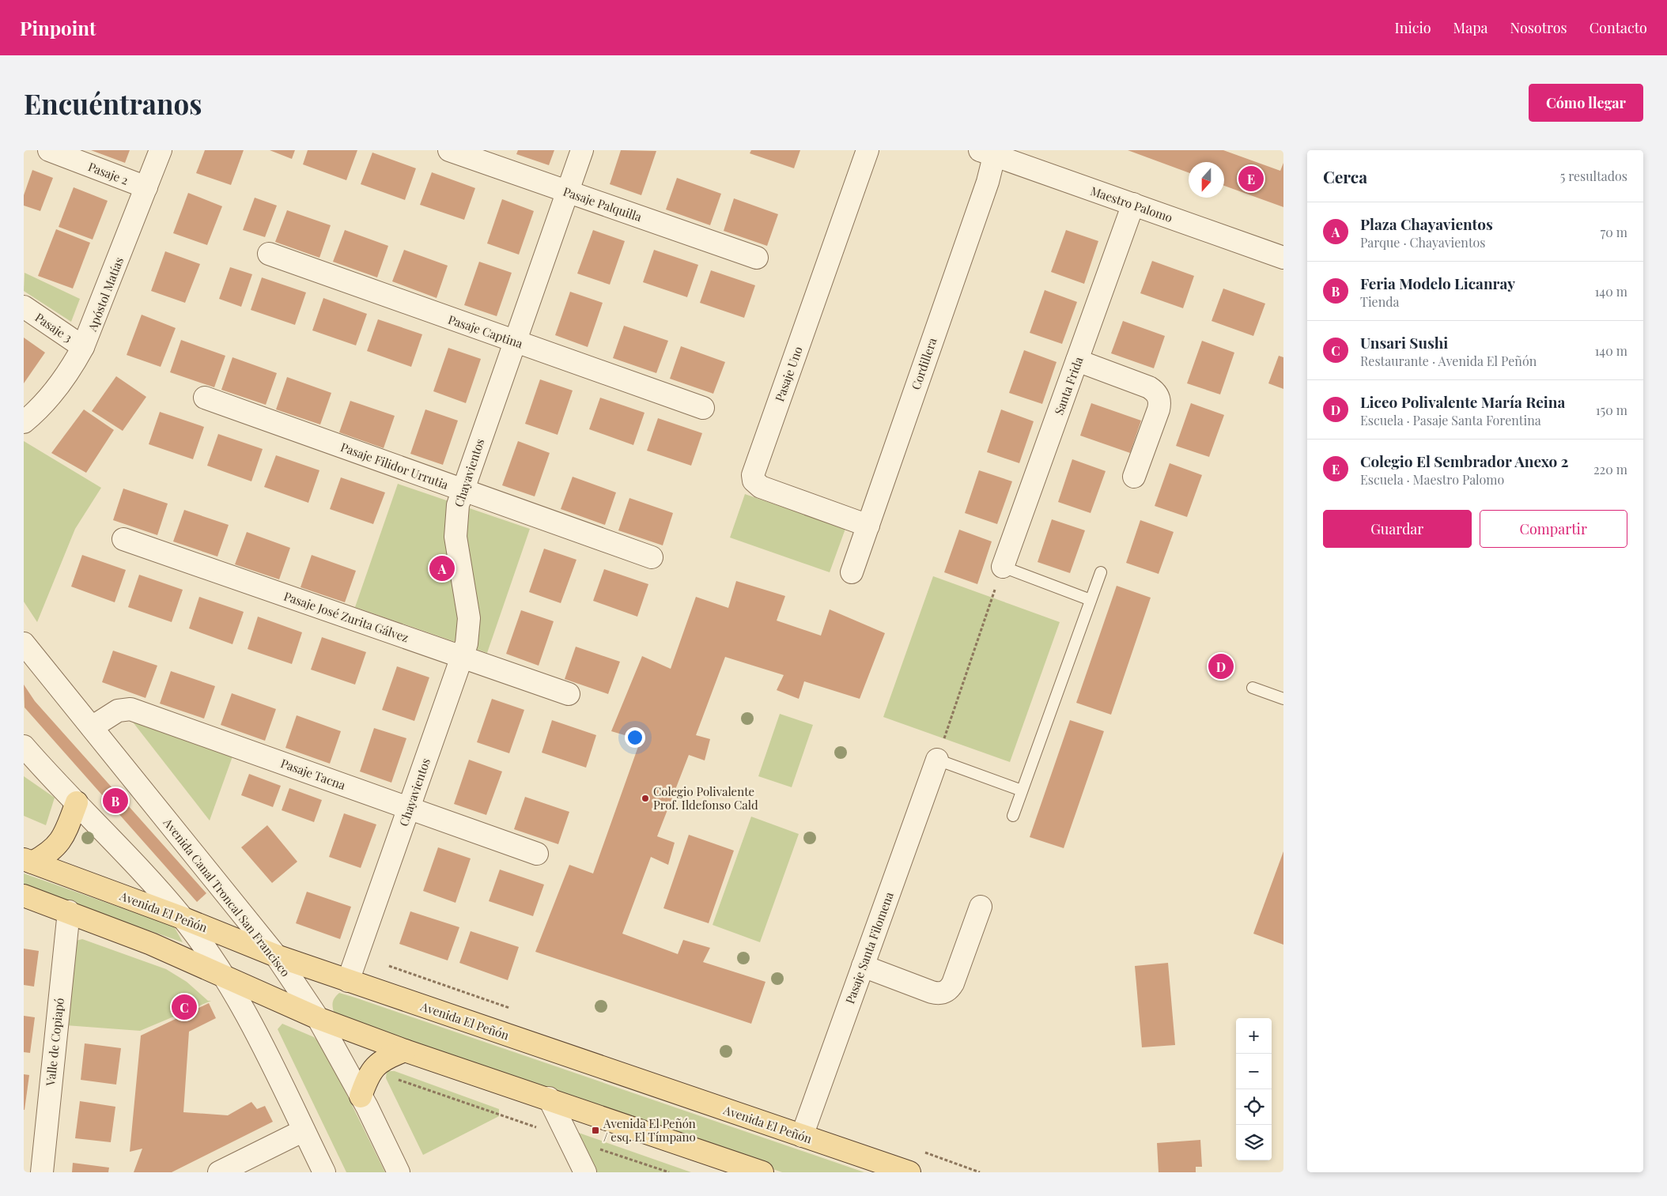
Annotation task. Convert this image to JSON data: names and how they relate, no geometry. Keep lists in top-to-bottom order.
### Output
{
  "streets": {
    "main road": ["Avenida El Peñón"],
    "street": [
      "Pasaje 2",
      "Pasaje Palquilla",
      "Maestro Palomo",
      "Apóstol Matías",
      "Pasaje 3",
      "Pasaje Captina",
      "Cordillera",
      "Pasaje Uno",
      "Santa Frida",
      "Pasaje Filidor Urrutia",
      "Chayavientos",
      "Pasaje José Zurita Gálvez",
      "Pasaje Tacna",
      "Avenida Canal Troncal San Francisco",
      "Pasaje Santa Filomena",
      "Valle de Copiapó"
    ]
  },
  "crossings": [
    ["Pasaje 2", "Apóstol Matías"],
    ["Pasaje Palquilla", "Chayavientos"],
    ["Maestro Palomo", "Cordillera"],
    ["Maestro Palomo", "Santa Frida"],
    ["Apóstol Matías", "Pasaje 3"],
    ["Pasaje Captina", "Chayavientos"],
    ["Cordillera", "Pasaje Uno"],
    ["Pasaje Filidor Urrutia", "Chayavientos"],
    ["Chayavientos", "Pasaje José Zurita Gálvez"],
    ["Chayavientos", "Pasaje Tacna"],
    ["Chayavientos", "Avenida El Peñón"],
    ["Pasaje Tacna", "Avenida Canal Troncal San Francisco"],
    ["Avenida Canal Troncal San Francisco", "Avenida El Peñón"],
    ["Avenida El Peñón", "Pasaje Santa Filomena"]
  ],
  "places": {
    "other": ["Colegio Polivalente Prof. Ildefonso Cald"],
    "transit": ["Avenida El Peñón / esq. El Tímpano"]
  },
  "north": "bottom",
  "page": {
    "header": "Pinpoint",
    "nav": [
      "Inicio",
      "Mapa",
      "Nosotros",
      "Contacto"
    ],
    "buttons": [
      "Cómo llegar",
      ["Guardar", "Compartir"]
    ],
    "title": "Encuéntranos",
    "heading": ["Cerca", "5 resultados"],
    "pins": [
      "E",
      "A",
      "D",
      "B",
      "C"
    ],
    "list": [
      {
        "mark": "A",
        "name": "Plaza Chayavientos",
        "note": "Parque · Chayavientos",
        "value": "70 m"
      },
      {
        "mark": "B",
        "name": "Feria Modelo Licanray",
        "note": "Tienda",
        "value": "140 m"
      },
      {
        "mark": "C",
        "name": "Unsari Sushi",
        "note": "Restaurante · Avenida El Peñón",
        "value": "140 m"
      },
      {
        "mark": "D",
        "name": "Liceo Polivalente María Reina",
        "note": "Escuela · Pasaje Santa Forentina",
        "value": "150 m"
      },
      {
        "mark": "E",
        "name": "Colegio El Sembrador Anexo 2",
        "note": "Escuela · Maestro Palomo",
        "value": "220 m"
      }
    ],
    "map_buttons": ["+", "−"]
  }
}
